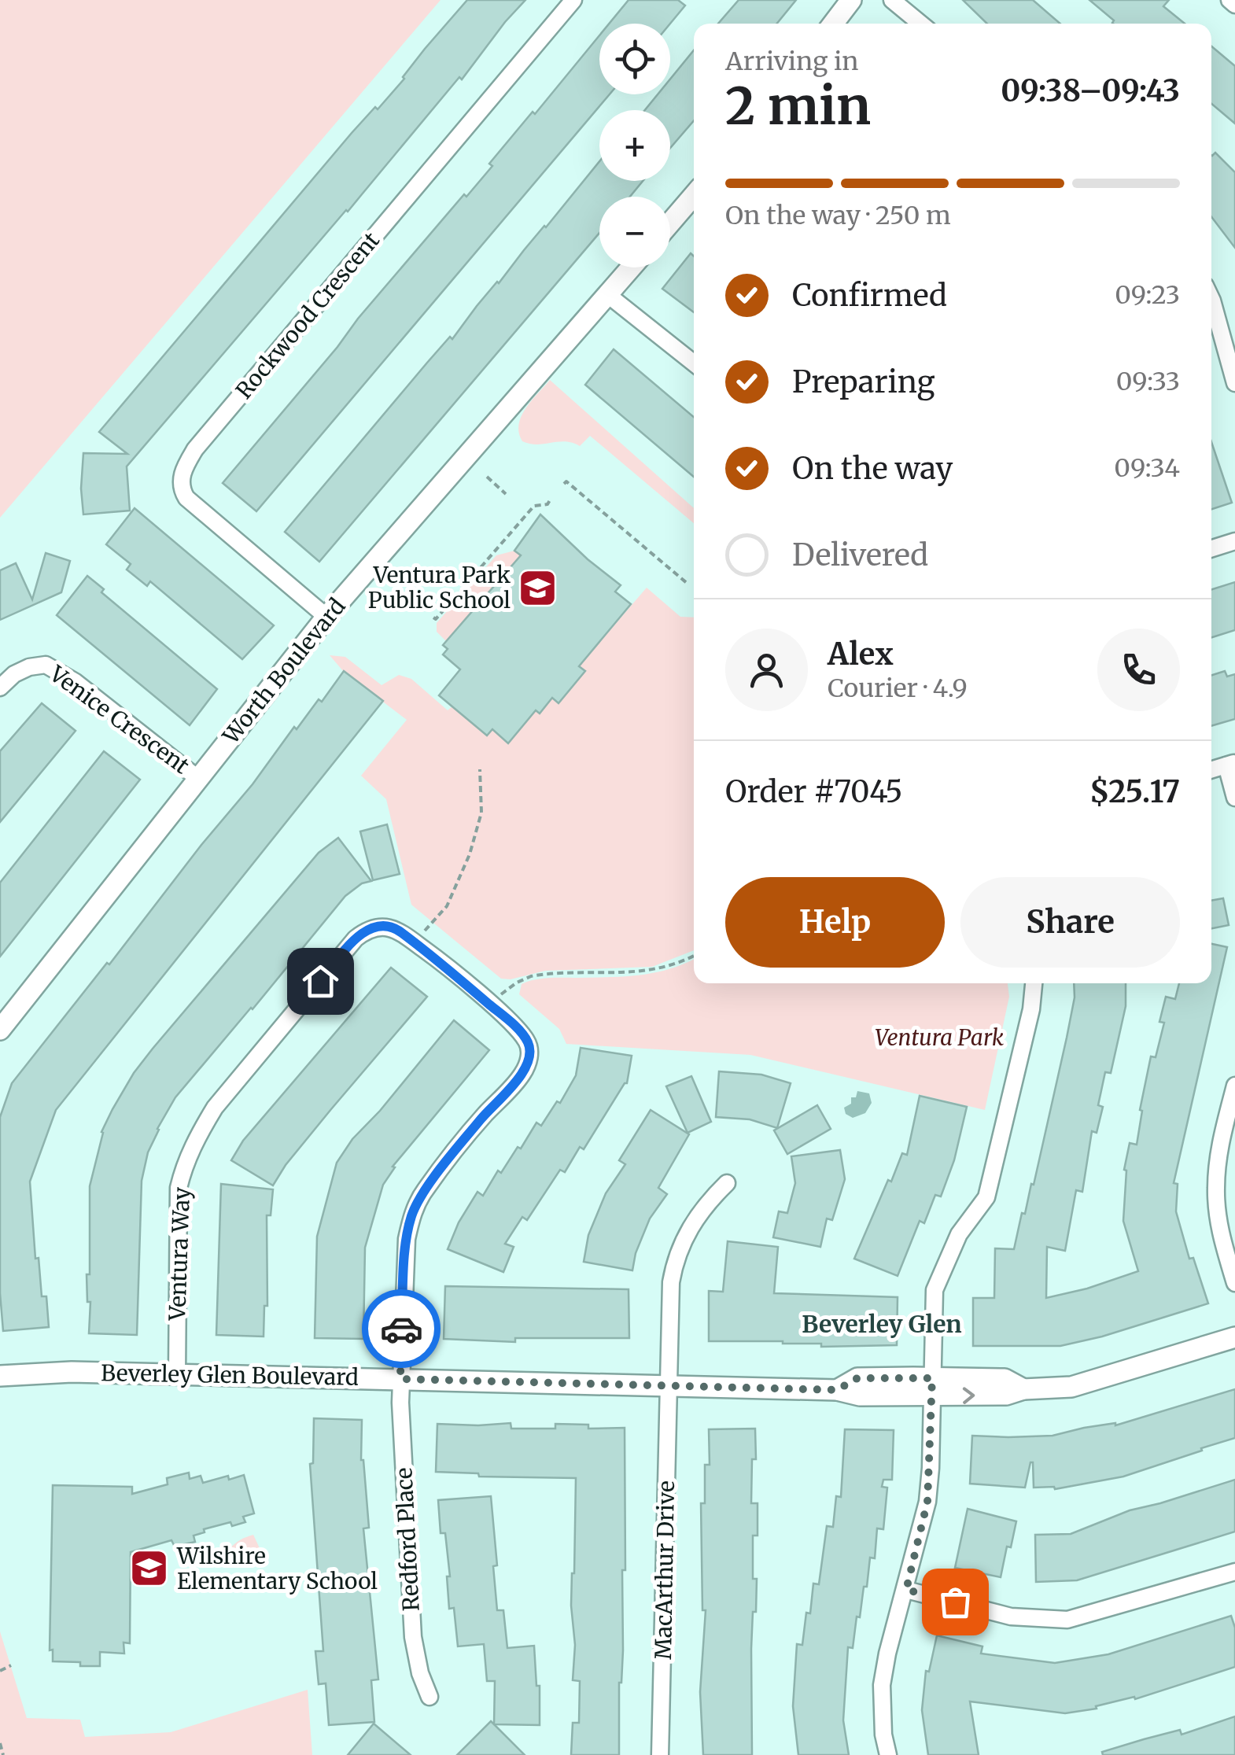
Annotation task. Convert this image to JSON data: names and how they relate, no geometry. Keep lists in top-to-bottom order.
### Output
{
  "streets": {
    "street": [
      "Rockwood Crescent",
      "Worth Boulevard",
      "Venice Crescent",
      "Ventura Way",
      "Beverley Glen Boulevard",
      "Redford Place",
      "MacArthur Drive"
    ]
  },
  "crossings": [
    ["Rockwood Crescent", "Worth Boulevard"],
    ["Worth Boulevard", "Venice Crescent"],
    ["Ventura Way", "Beverley Glen Boulevard"],
    ["Ventura Way", "Redford Place"],
    ["Beverley Glen Boulevard", "Redford Place"],
    ["Beverley Glen Boulevard", "MacArthur Drive"]
  ],
  "districts": ["Beverley Glen"],
  "parks": ["Ventura Park"],
  "places": {
    "school or university": ["Ventura Park Public School", "Wilshire Elementary School"]
  },
  "page": {
    "map_buttons": ["+", "−"],
    "heading": ["2 min", "Arriving in", "09:38–09:43"],
    "panel": [
      "Alex",
      "Courier · 4.9",
      "Order #7045",
      "$25.17"
    ],
    "bar": "On the way · 250 m",
    "list": [
      ["Confirmed", "09:23"],
      ["Preparing", "09:33"],
      ["On the way", "09:34"],
      "Delivered"
    ],
    "buttons": ["Help", "Share"]
  }
}
